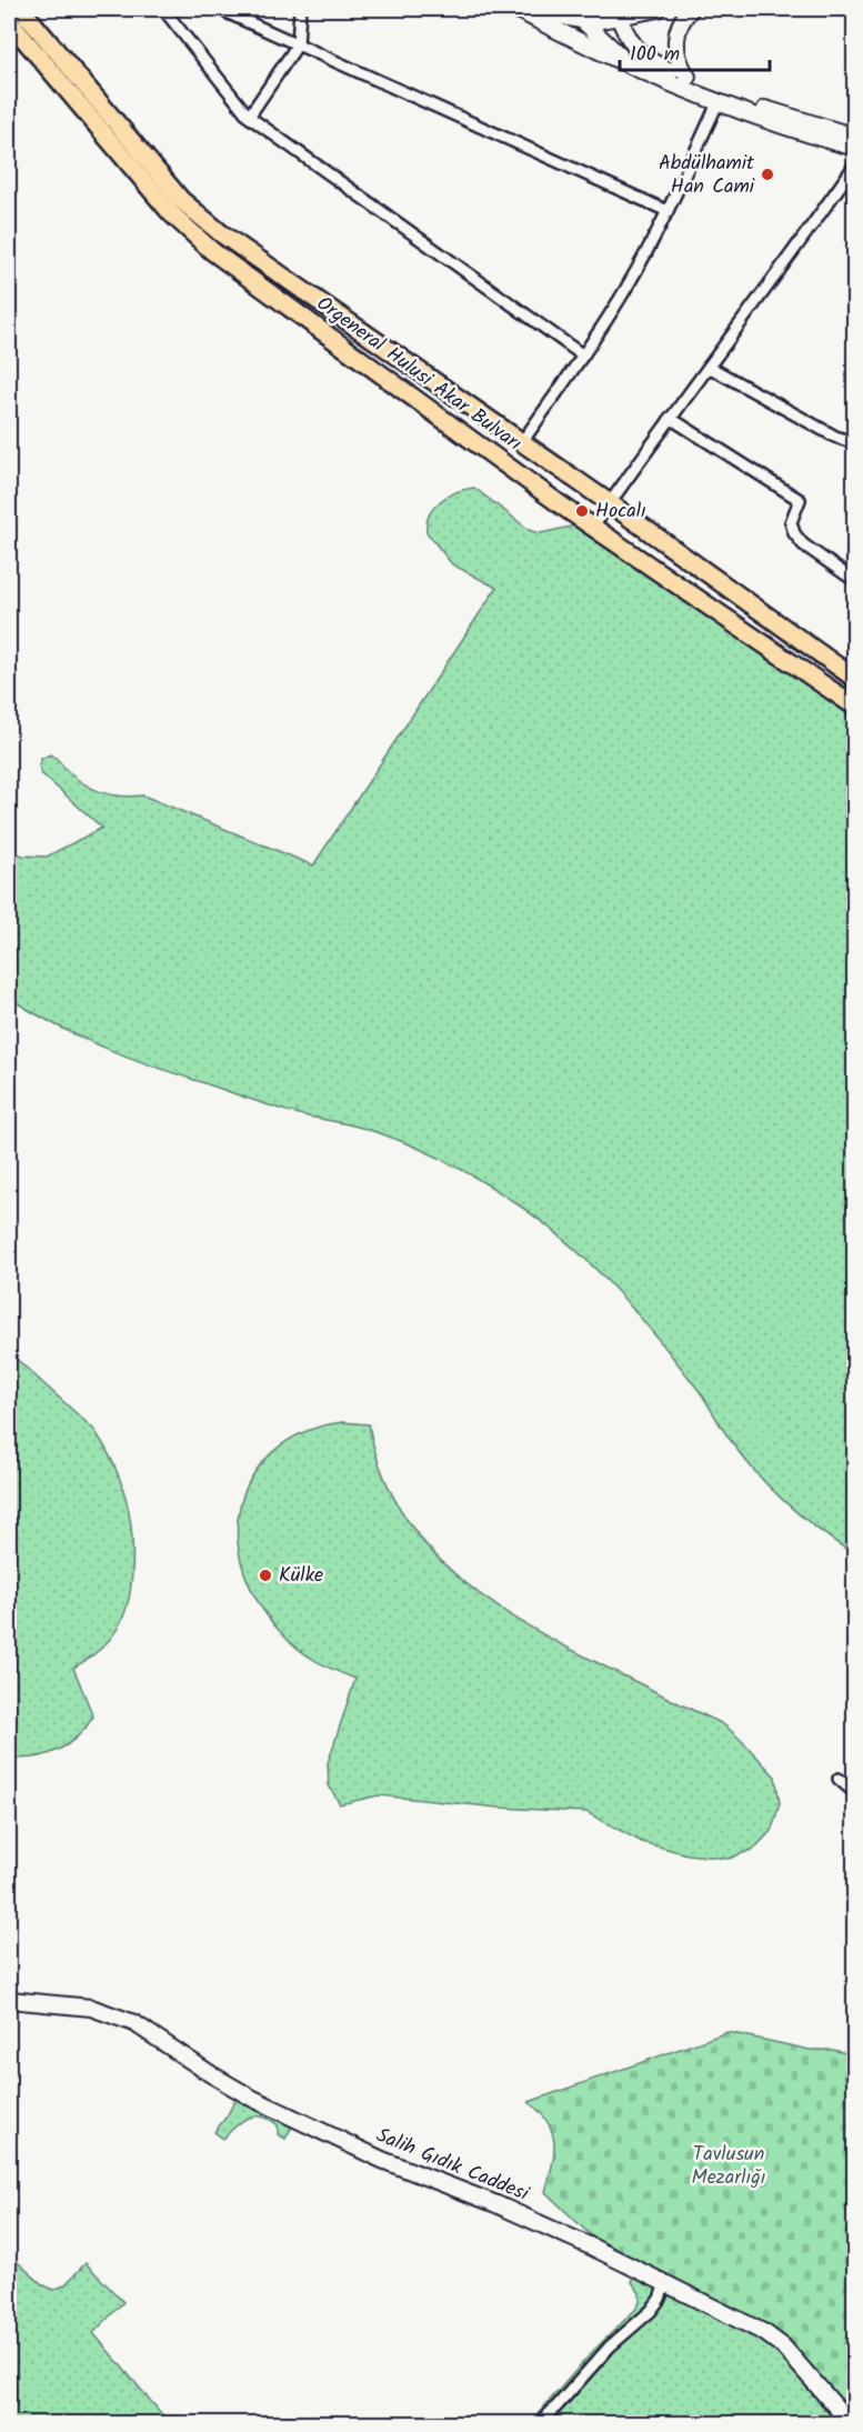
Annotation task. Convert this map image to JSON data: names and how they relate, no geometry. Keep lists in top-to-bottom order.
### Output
{
  "streets": {
    "main road": ["Orgeneral Hulusi Akar Bulvarı"],
    "street": ["Salih Gıdık Caddesi"]
  },
  "parks": ["Tavlusun Mezarlığı"],
  "places": ["Abdülhamit Han Cami", "Hocalı", "Külke"],
  "scale_bar": "100 m"
}
